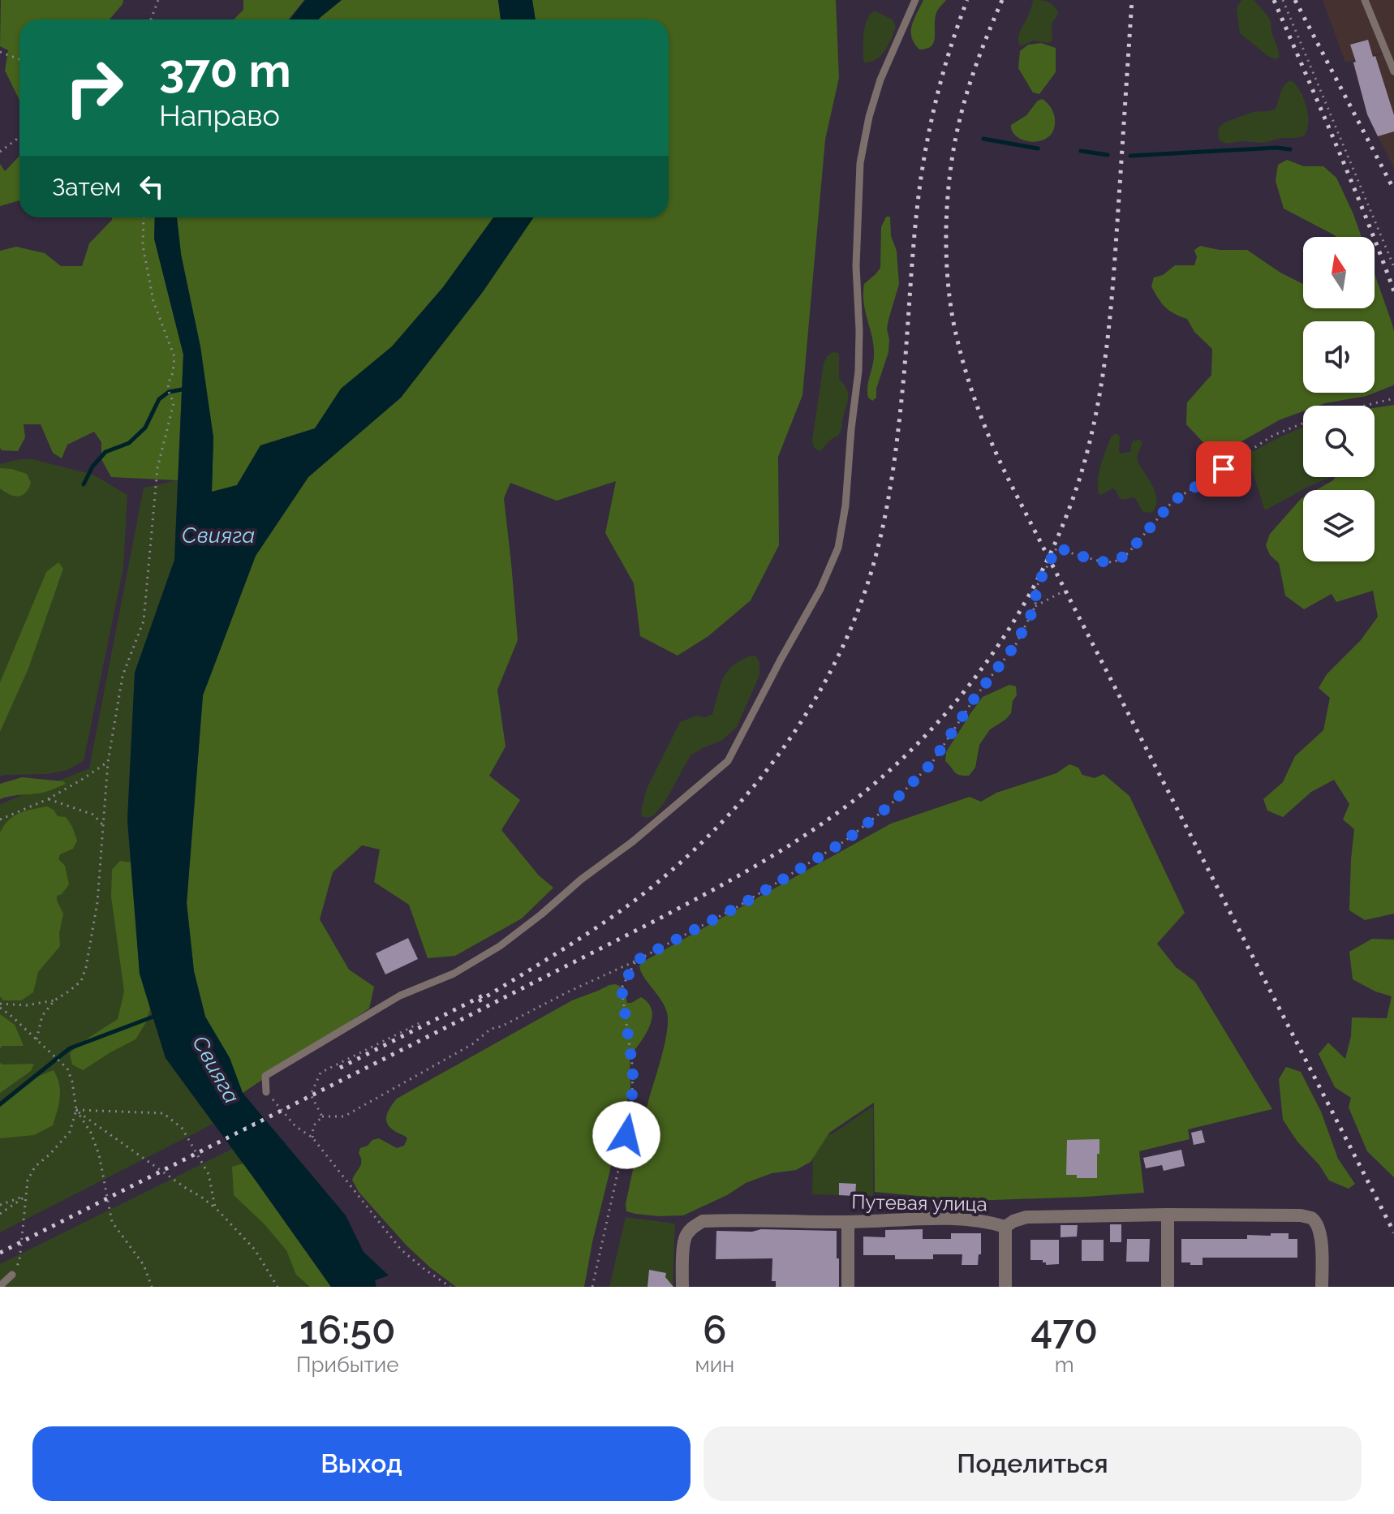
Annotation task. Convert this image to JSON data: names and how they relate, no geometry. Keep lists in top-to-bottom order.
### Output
{
  "streets": {
    "street": ["Путевая улица"]
  },
  "water": ["Свияга"],
  "north": "top",
  "page": {
    "turn": ["370 m", "Направо"],
    "then": "Затем",
    "eta": [
      "16:50",
      "Прибытие",
      "6",
      "мин",
      "470",
      "m"
    ],
    "buttons": ["Выход", "Поделиться"]
  }
}
